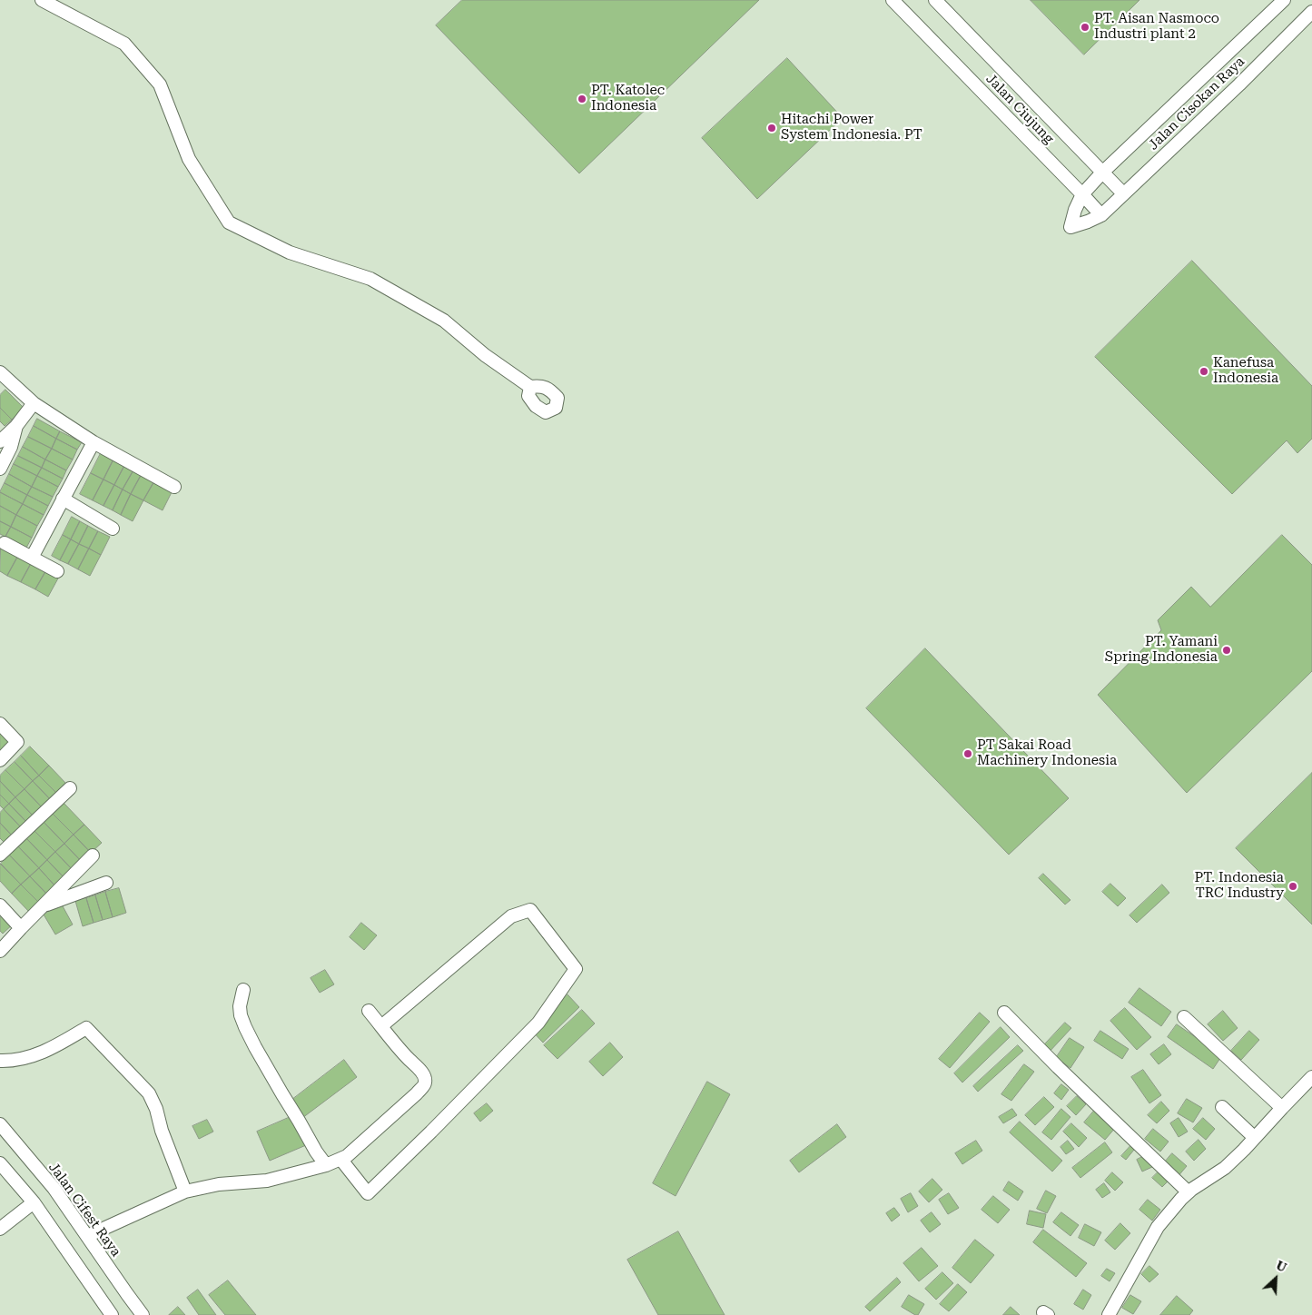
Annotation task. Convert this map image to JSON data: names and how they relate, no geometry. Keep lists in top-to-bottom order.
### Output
{
  "streets": {
    "street": ["Jalan Cisokan Raya", "Jalan Ciujung", "Jalan Cifest Raya"]
  },
  "crossings": [
    ["Jalan Cisokan Raya", "Jalan Ciujung"]
  ],
  "places": [
    "PT. Aisan Nasmoco Industri plant 2",
    "PT. Katolec Indonesia",
    "Hitachi Power System Indonesia. PT",
    "Kanefusa Indonesia",
    "PT. Yamani Spring Indonesia",
    "PT Sakai Road Machinery Indonesia",
    "PT. Indonesia TRC Industry"
  ],
  "north": "top right"
}
